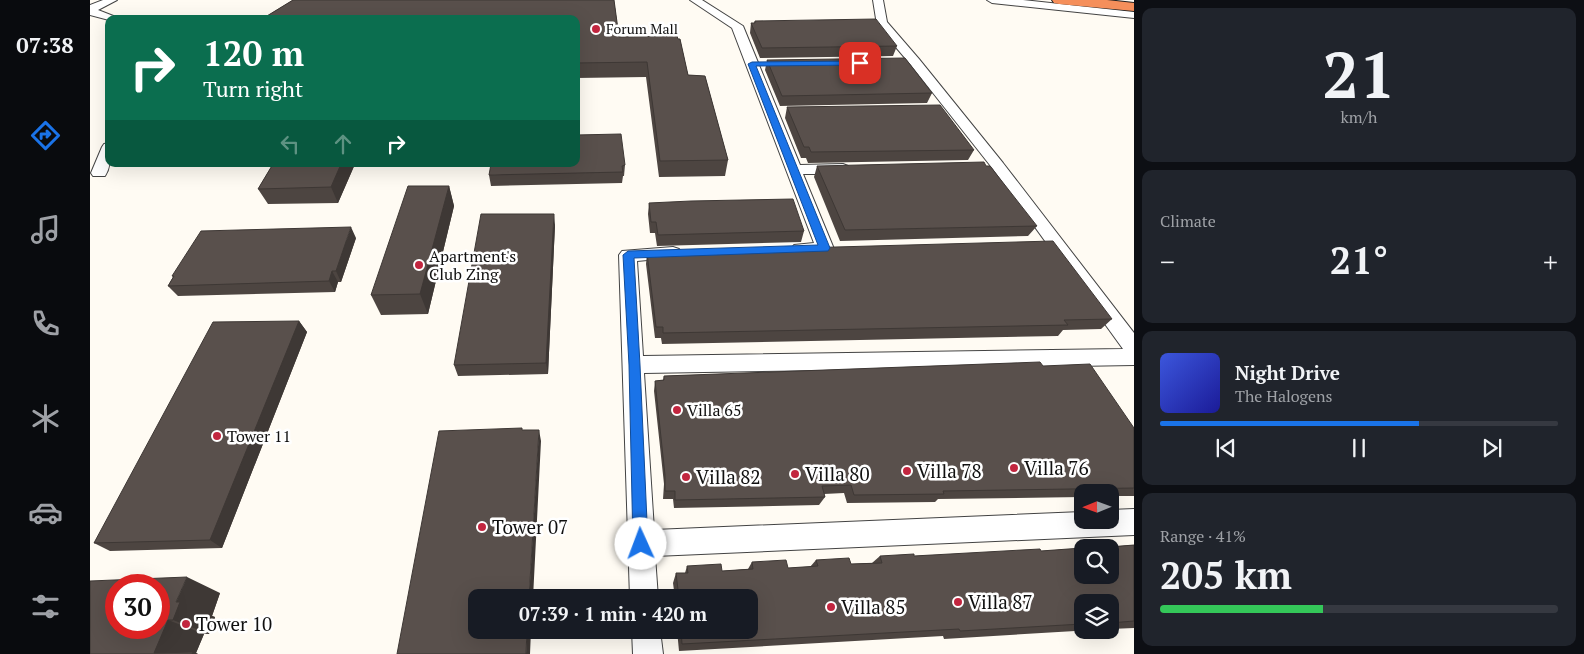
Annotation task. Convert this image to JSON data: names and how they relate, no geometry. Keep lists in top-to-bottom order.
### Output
{
  "places": [
    "Forum Mall",
    "Apartment's Club Zing",
    "Villa 65",
    "Tower 11",
    "Villa 76",
    "Villa 78",
    "Villa 80",
    "Villa 82",
    "Tower 07",
    "Villa 87",
    "Villa 85",
    "Tower 10"
  ],
  "north": "left",
  "page": {
    "tabs": "07:38",
    "tile": [
      ["21", "km/h"],
      "Climate",
      ["Range · 41%", "205 km"]
    ],
    "turn": ["120 m", "Turn right"],
    "heat": ["−", "21°", "+"],
    "song": ["Night Drive", "The Halogens"],
    "limit": "30",
    "trip": "07:39 · 1 min · 420 m"
  }
}
